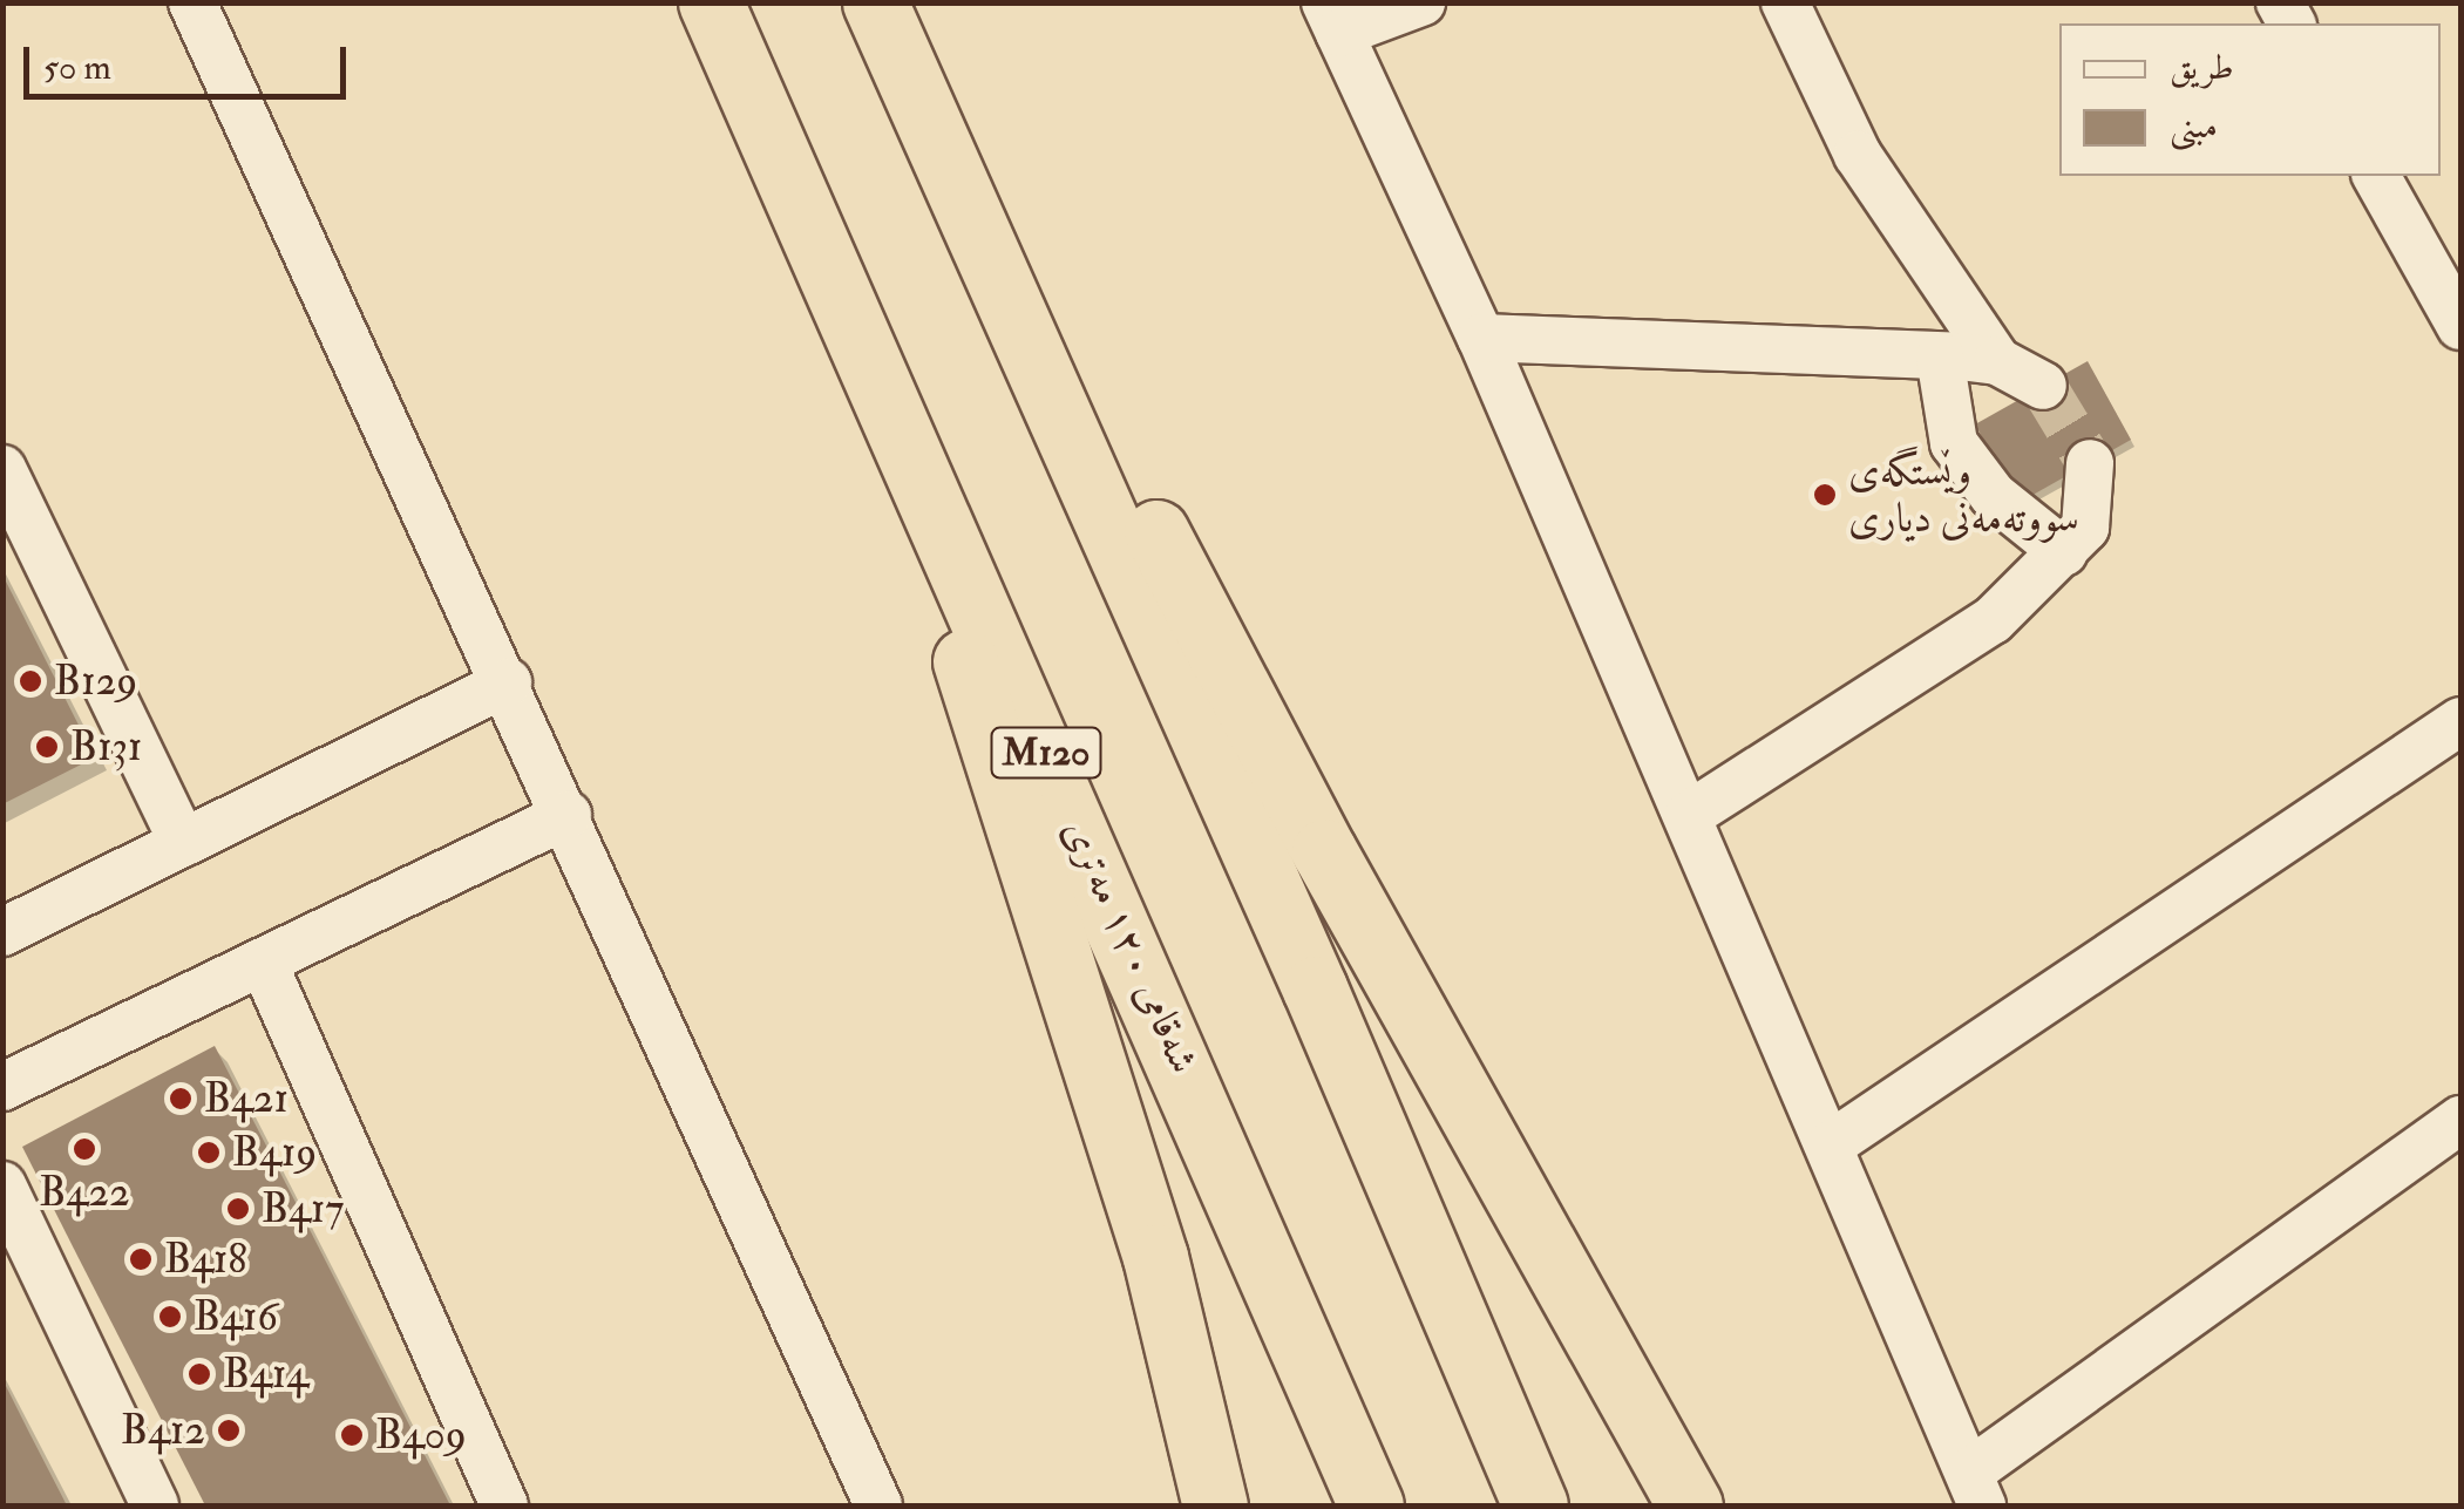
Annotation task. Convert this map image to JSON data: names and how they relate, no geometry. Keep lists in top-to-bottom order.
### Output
{
  "streets": {
    "highway": ["M120", "شەقامی ١٢٠ مەتری"]
  },
  "places": [
    "وێستگەی سووتەمەنی دیاری",
    "B129",
    "B131",
    "B421",
    "B422",
    "B419",
    "B417",
    "B418",
    "B416",
    "B414",
    "B412",
    "B409"
  ],
  "legend": ["طريق", "مبنى"],
  "scale_bar": "50 m"
}
